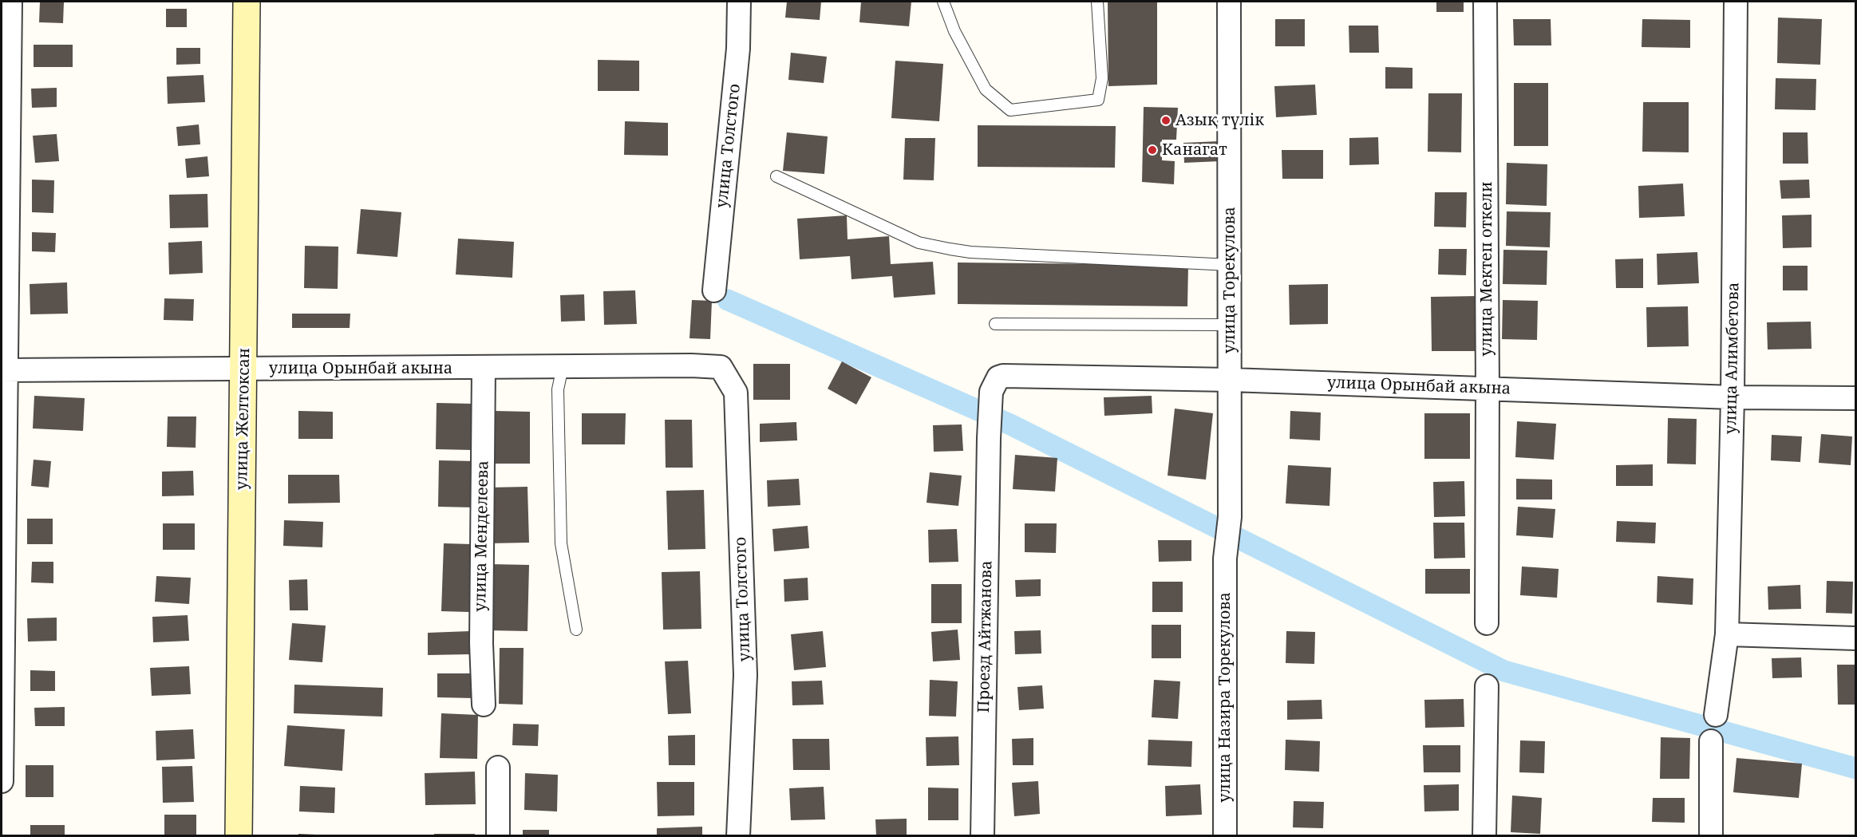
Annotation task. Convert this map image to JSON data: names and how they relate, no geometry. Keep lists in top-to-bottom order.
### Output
{
  "streets": {
    "main road": ["улица Желтоксан"],
    "street": [
      "улица Толстого",
      "улица Мектеп откели",
      "улица Торекулова",
      "улица Алимбетова",
      "улица Орынбай акына",
      "улица Менделеева",
      "Проезд Айтжанова",
      "улица Назира Торекулова"
    ]
  },
  "crossings": [
    ["улица Толстого", "улица Орынбай акына"],
    ["улица Мектеп откели", "улица Орынбай акына"],
    ["улица Торекулова", "улица Орынбай акына"],
    ["улица Торекулова", "улица Назира Торекулова"],
    ["улица Алимбетова", "улица Орынбай акына"],
    ["улица Орынбай акына", "улица Желтоксан"],
    ["улица Орынбай акына", "улица Менделеева"],
    ["улица Орынбай акына", "Проезд Айтжанова"]
  ],
  "places": ["Азық түлік", "Канагат"]
}
